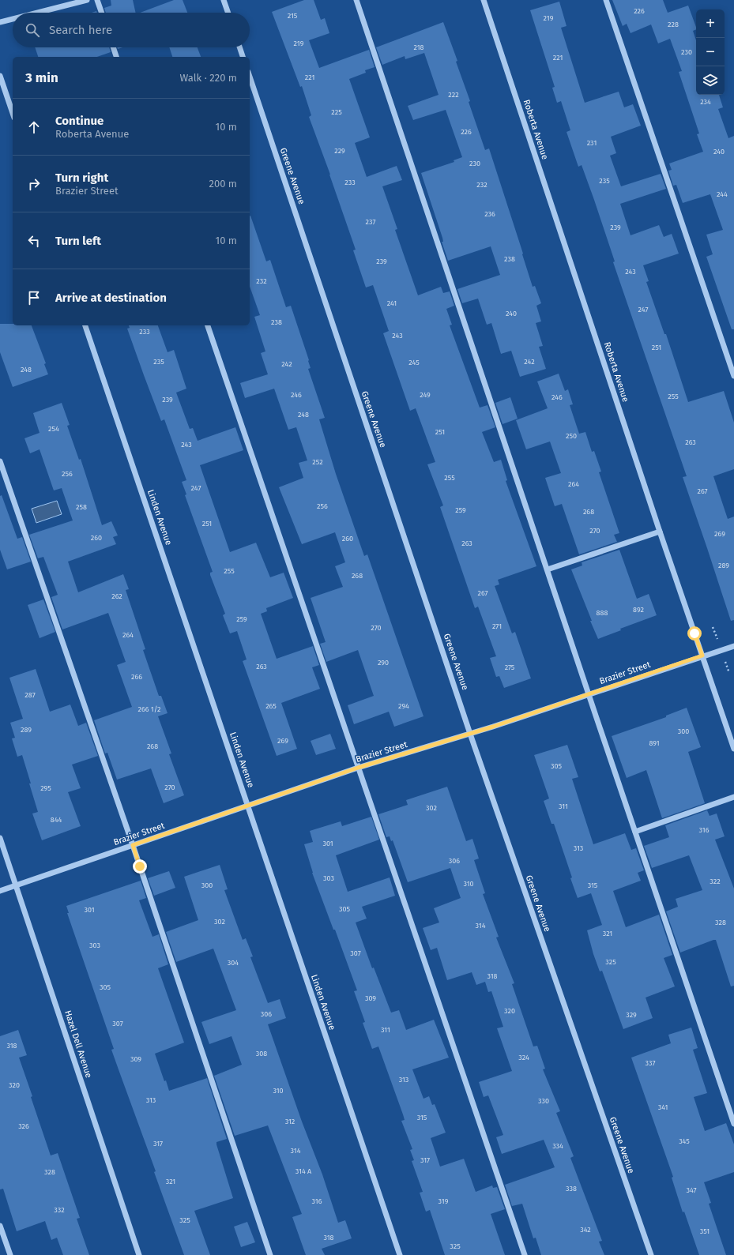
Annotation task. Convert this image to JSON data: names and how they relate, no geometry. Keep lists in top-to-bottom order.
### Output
{
  "streets": {
    "street": [
      "Roberta Avenue",
      "Greene Avenue",
      "Linden Avenue",
      "Brazier Street",
      "Hazel Dell Avenue"
    ]
  },
  "crossings": [
    ["Roberta Avenue", "Brazier Street"],
    ["Greene Avenue", "Brazier Street"],
    ["Linden Avenue", "Brazier Street"],
    ["Brazier Street", "Hazel Dell Avenue"]
  ],
  "house_numbers": [
    "226",
    "215",
    "219",
    "228",
    "219",
    "218",
    "230",
    "221",
    "221",
    "222",
    "234",
    "225",
    "226",
    "231",
    "229",
    "240",
    "230",
    "235",
    "233",
    "232",
    "244",
    "236",
    "237",
    "239",
    "238",
    "239",
    "243",
    "232",
    "241",
    "247",
    "240",
    "238",
    "233",
    "243",
    "251",
    "235",
    "242",
    "245",
    "242",
    "248",
    "246",
    "249",
    "255",
    "246",
    "239",
    "248",
    "254",
    "251",
    "250",
    "263",
    "243",
    "252",
    "256",
    "255",
    "264",
    "247",
    "267",
    "256",
    "258",
    "259",
    "268",
    "251",
    "270",
    "269",
    "260",
    "260",
    "263",
    "289",
    "255",
    "268",
    "267",
    "262",
    "892",
    "888",
    "259",
    "271",
    "270",
    "264",
    "290",
    "263",
    "275",
    "266",
    "287",
    "265",
    "294",
    "266 1/2",
    "289",
    "300",
    "269",
    "891",
    "268",
    "305",
    "270",
    "295",
    "311",
    "302",
    "844",
    "316",
    "301",
    "313",
    "306",
    "303",
    "322",
    "310",
    "300",
    "315",
    "305",
    "301",
    "302",
    "328",
    "314",
    "321",
    "303",
    "307",
    "325",
    "304",
    "318",
    "305",
    "309",
    "320",
    "306",
    "329",
    "307",
    "311",
    "318",
    "308",
    "324",
    "309",
    "337",
    "313",
    "320",
    "310",
    "313",
    "330",
    "341",
    "315",
    "312",
    "326",
    "345",
    "317",
    "334",
    "314",
    "317",
    "314 A",
    "328",
    "321",
    "338",
    "347",
    "316",
    "319",
    "332",
    "325",
    "342",
    "351",
    "318",
    "325"
  ],
  "page": {
    "map_buttons": ["+", "−"],
    "search": "Search here",
    "heading": ["3 min", "Walk · 220 m"],
    "list": [
      ["Continue", "Roberta Avenue", "10 m"],
      ["Turn right", "Brazier Street", "200 m"],
      ["Turn left", "10 m"],
      "Arrive at destination"
    ]
  }
}
